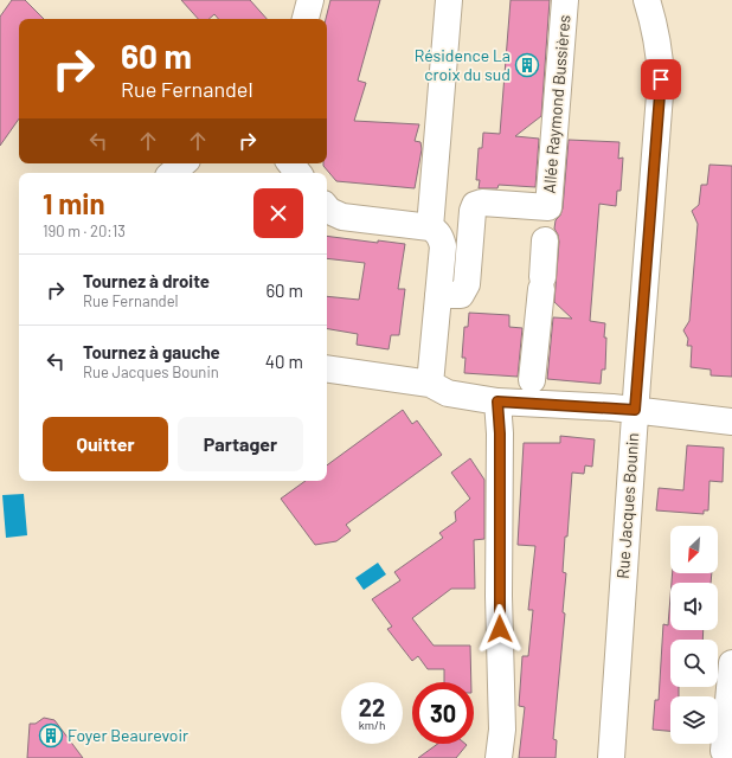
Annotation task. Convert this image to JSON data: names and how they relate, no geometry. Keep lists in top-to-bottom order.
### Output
{
  "streets": {
    "street": ["Allée Raymond Bussières", "Rue Jacques Bounin"]
  },
  "places": {
    "building": ["Résidence La croix du sud", "Foyer Beaurevoir"]
  },
  "north": "bottom left",
  "page": {
    "turn": ["60 m", "Rue Fernandel"],
    "heading": ["1 min", "190 m · 20:13"],
    "list": [
      {
        "name": "Tournez à droite",
        "note": "Rue Fernandel",
        "value": "60 m"
      },
      {
        "name": "Tournez à gauche",
        "note": "Rue Jacques Bounin",
        "value": "40 m"
      }
    ],
    "buttons": ["Quitter", "Partager"],
    "speed": "22 km/h",
    "limit": "30"
  }
}
